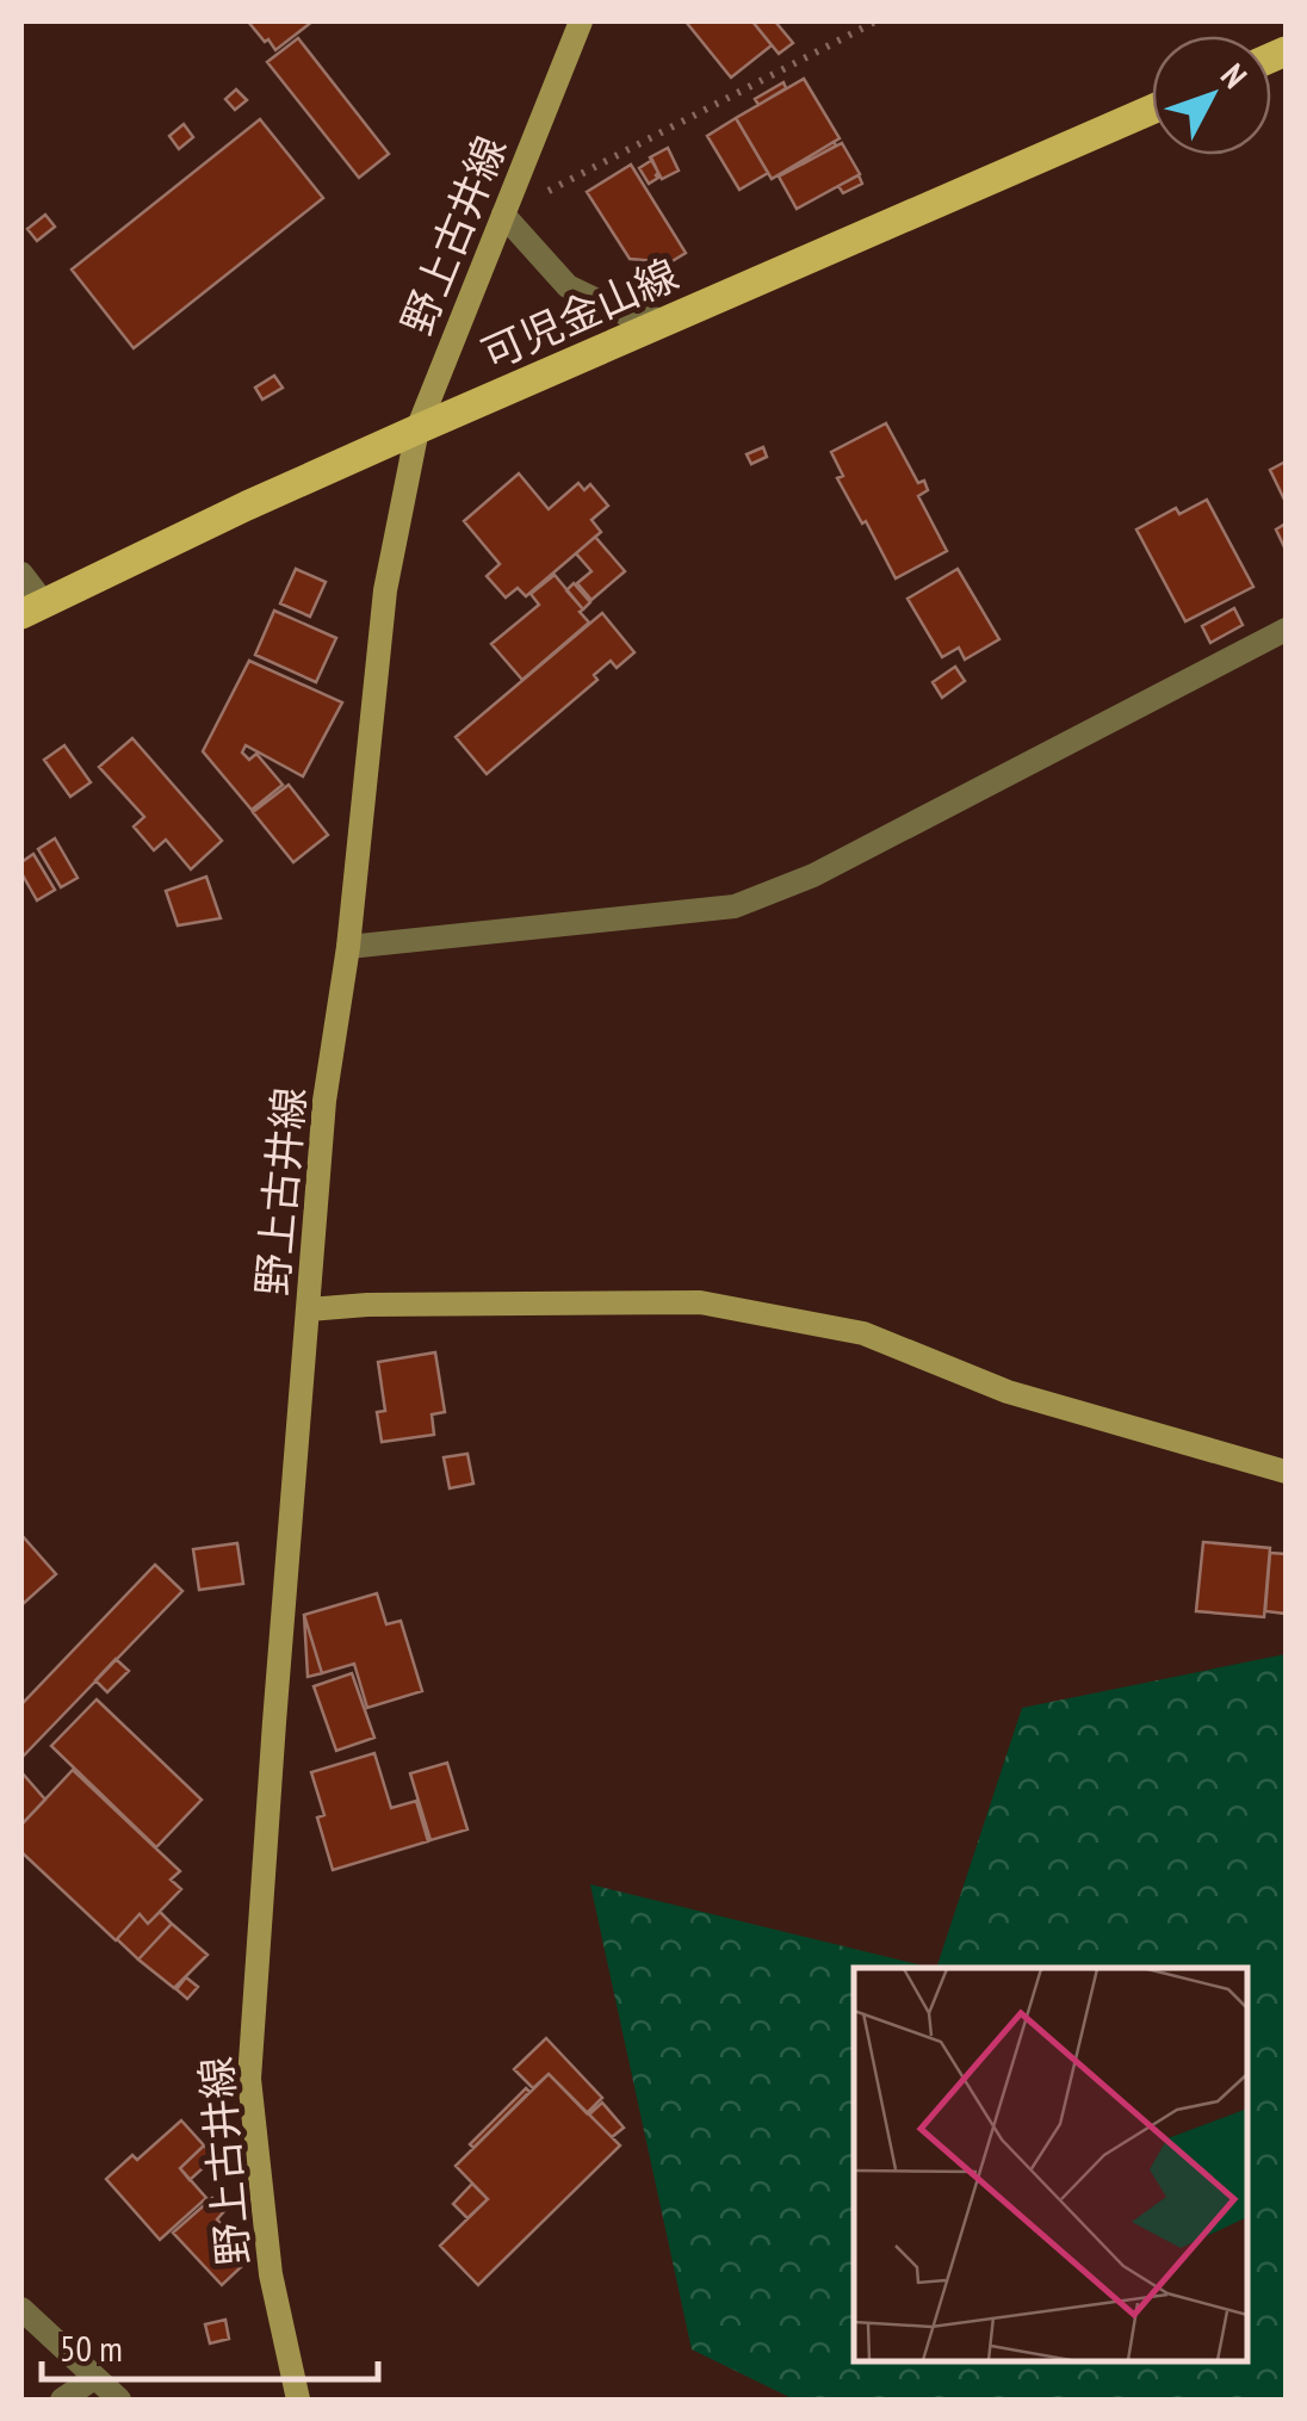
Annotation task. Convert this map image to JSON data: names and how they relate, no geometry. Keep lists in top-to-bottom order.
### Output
{
  "streets": {
    "main road": ["野上古井線", "可児金山線"]
  },
  "crossings": [
    ["野上古井線", "可児金山線"]
  ],
  "scale_bar": "50 m",
  "north": "top right"
}
